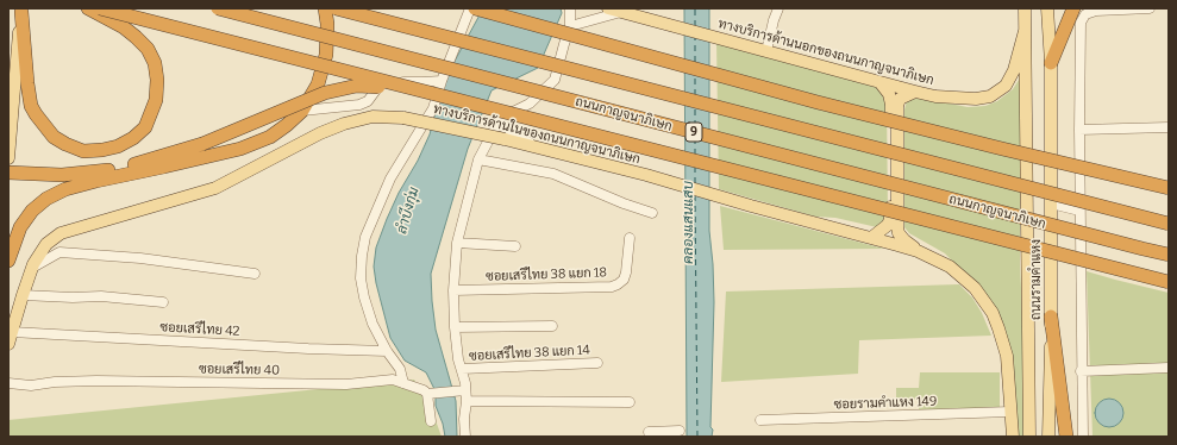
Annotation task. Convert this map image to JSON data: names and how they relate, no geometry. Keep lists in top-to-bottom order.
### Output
{
  "streets": {
    "highway": ["ถนนกาญจนาภิเษก", "9"],
    "main road": ["ทางบริการด้านนอกของถนนกาญจนาภิเษก", "ทางบริการด้านในของถนนกาญจนาภิเษก", "ถนนรามคำแหง"],
    "street": [
      "ซอยเสรีไทย 38 แยก 18",
      "ซอยเสรีไทย 42",
      "ซอยเสรีไทย 38 แยก 14",
      "ซอยเสรีไทย 40",
      "ซอยรามคำแหง 149"
    ]
  },
  "crossings": [
    ["ทางบริการด้านนอกของถนนกาญจนาภิเษก", "ถนนรามคำแหง"],
    ["ทางบริการด้านในของถนนกาญจนาภิเษก", "ซอยเสรีไทย 42"],
    ["ทางบริการด้านในของถนนกาญจนาภิเษก", "ซอยรามคำแหง 149"]
  ],
  "water": ["ลำบึงกุ่ม", "คลองแสนแสบ"]
}
